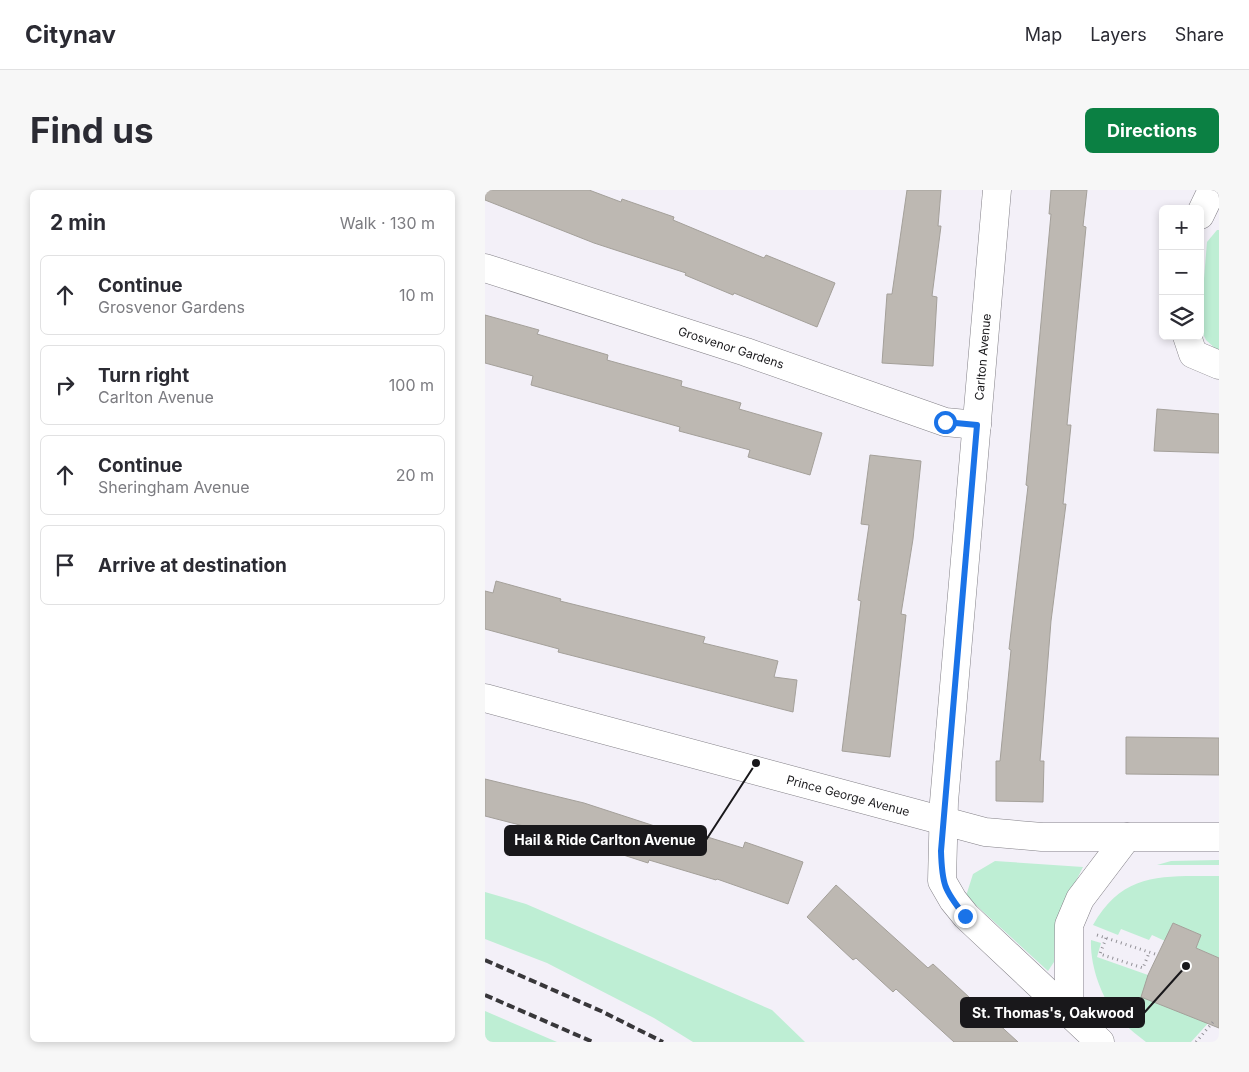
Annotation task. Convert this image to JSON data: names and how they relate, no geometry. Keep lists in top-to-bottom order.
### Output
{
  "streets": {
    "street": ["Grosvenor Gardens", "Carlton Avenue", "Prince George Avenue"]
  },
  "crossings": [
    ["Grosvenor Gardens", "Carlton Avenue"],
    ["Carlton Avenue", "Prince George Avenue"]
  ],
  "places": ["Hail & Ride Carlton Avenue", "St. Thomas's, Oakwood"],
  "page": {
    "header": "Citynav",
    "nav": ["Map", "Layers", "Share"],
    "buttons": "Directions",
    "title": "Find us",
    "heading": ["2 min", "Walk · 130 m"],
    "map_buttons": ["+", "−"],
    "list": [
      ["Continue", "Grosvenor Gardens", "10 m"],
      ["Turn right", "Carlton Avenue", "100 m"],
      ["Continue", "Sheringham Avenue", "20 m"],
      "Arrive at destination"
    ]
  }
}
